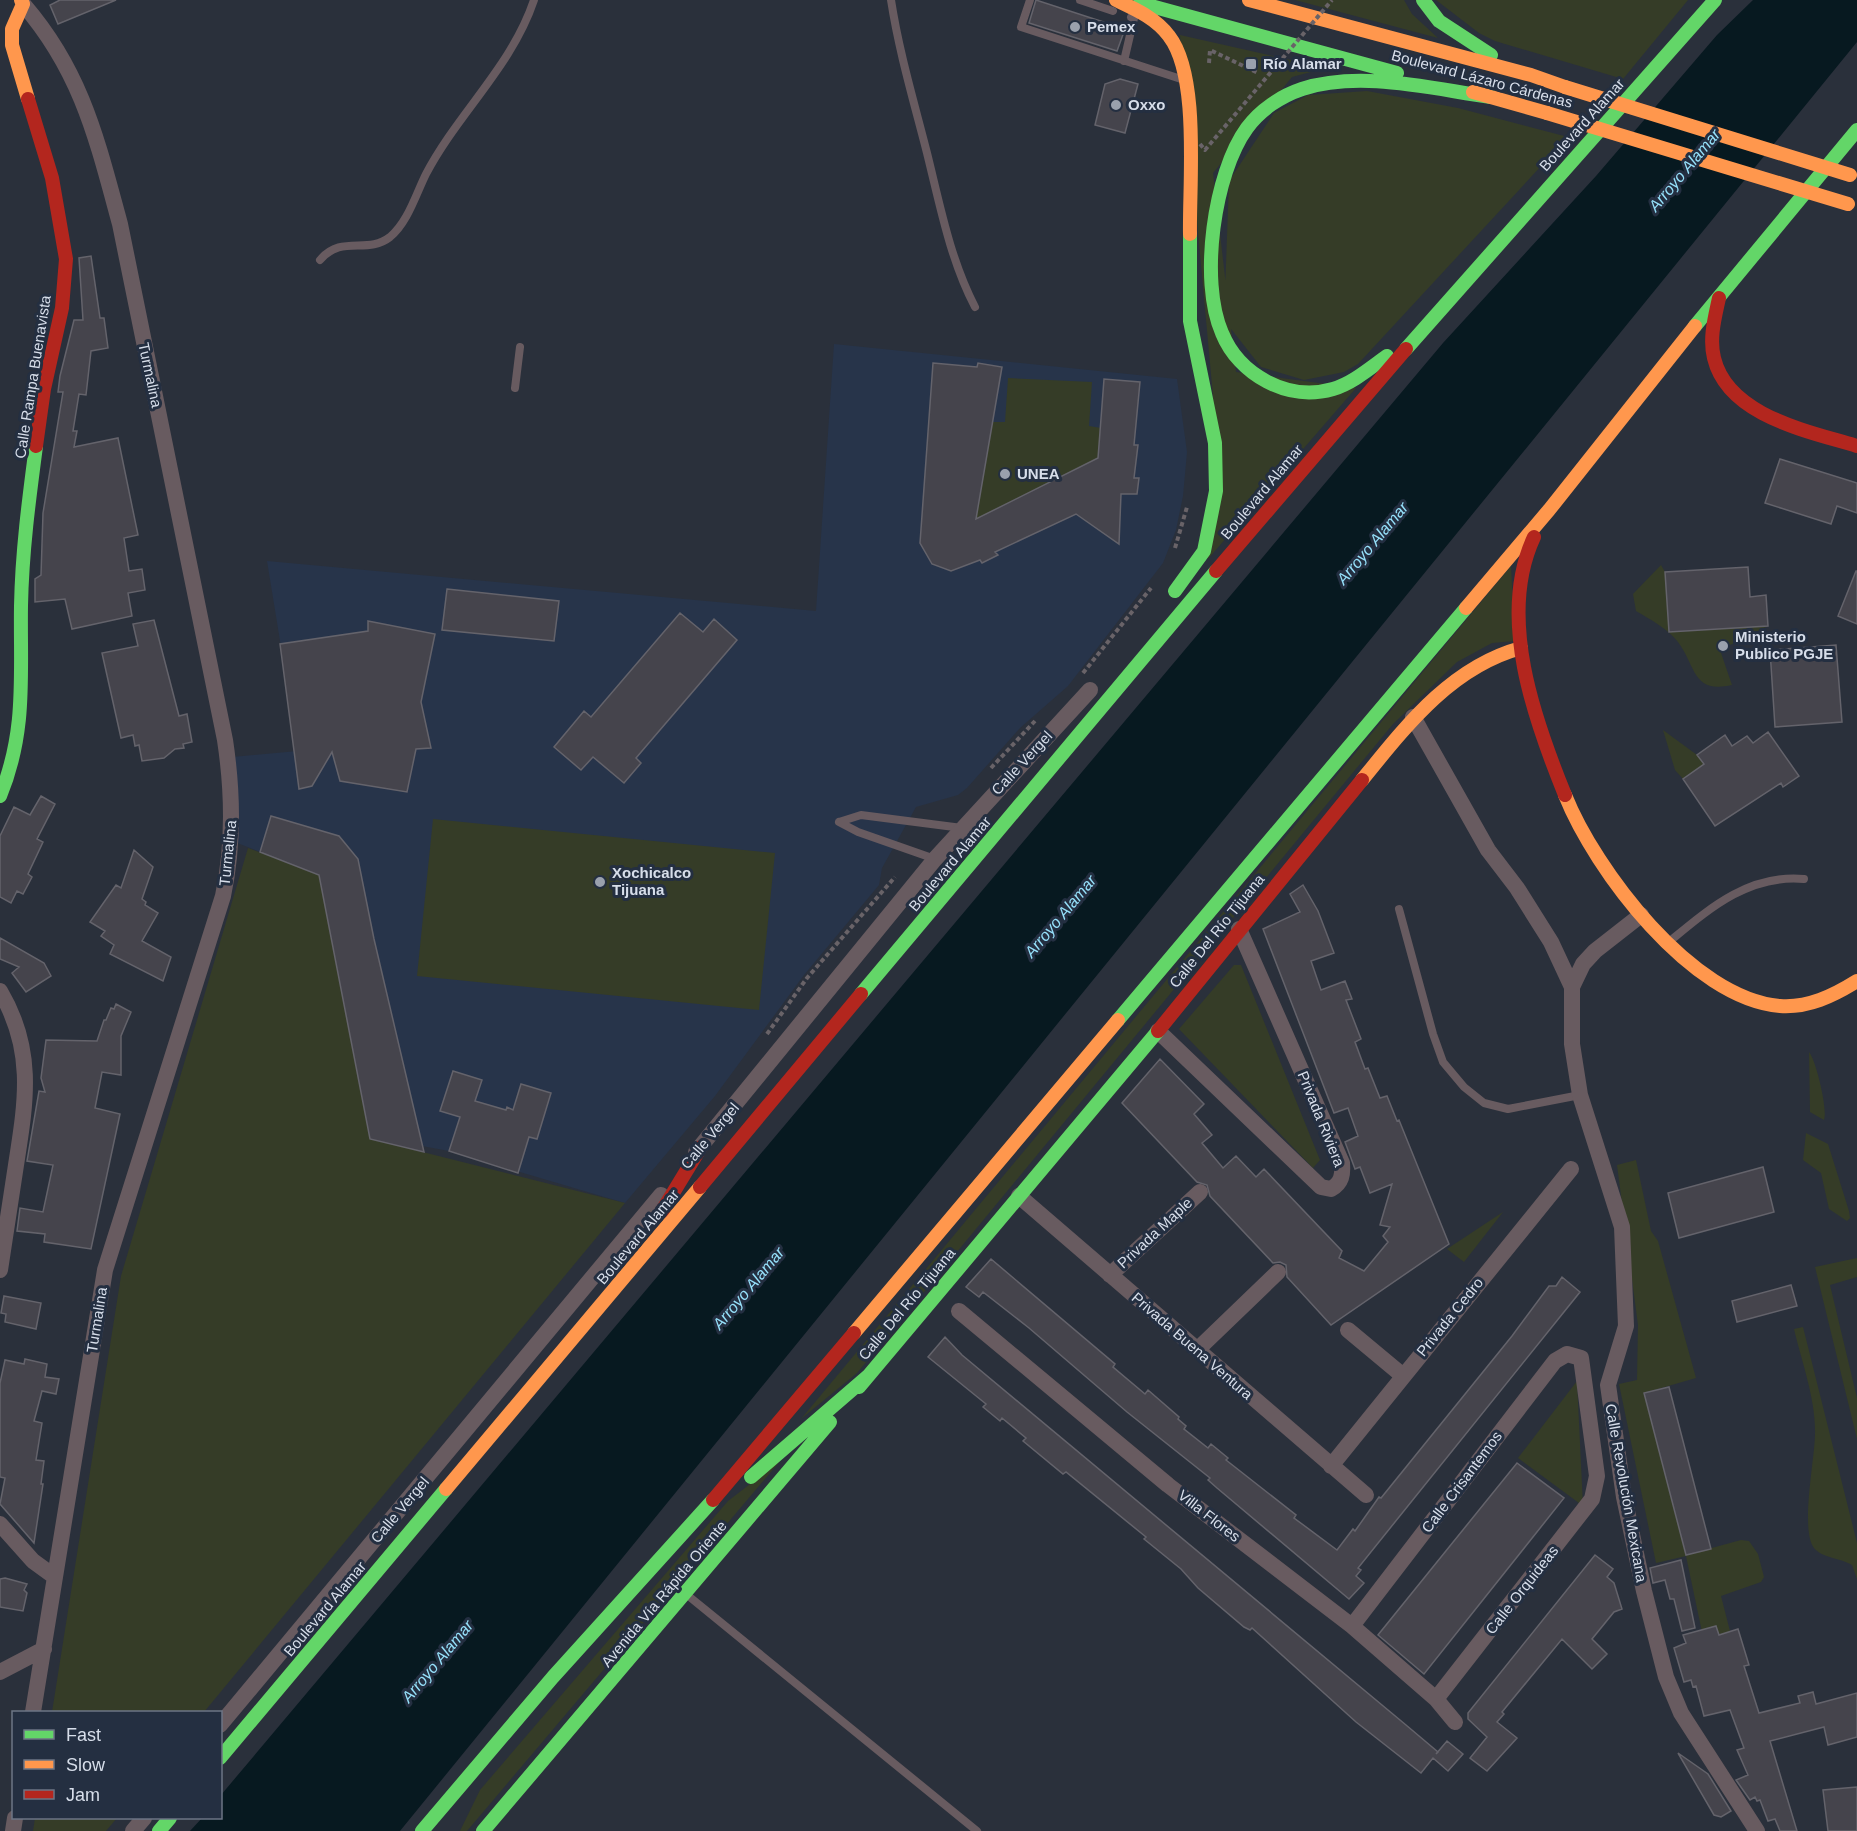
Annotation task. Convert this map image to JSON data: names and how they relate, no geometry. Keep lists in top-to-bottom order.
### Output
{
  "streets": {
    "main road": [
      "Boulevard Lázaro Cárdenas",
      "Boulevard Alamar",
      "Calle Rampa Buenavista",
      "Calle Del Río Tijuana",
      "Avenida Vía Rápida Oriente"
    ],
    "street": [
      "Turmalina",
      "Calle Vergel",
      "Privada Riviera",
      "Privada Maple",
      "Privada Cedro",
      "Privada Buena Ventura",
      "Calle Crisantemos",
      "Calle Revolución Mexicana",
      "Villa Flores",
      "Calle Orquideas"
    ]
  },
  "crossings": [
    ["Turmalina", "Calle Rampa Buenavista"],
    ["Calle Del Río Tijuana", "Privada Riviera"],
    ["Calle Del Río Tijuana", "Privada Buena Ventura"],
    ["Calle Del Río Tijuana", "Villa Flores"],
    ["Calle Del Río Tijuana", "Avenida Vía Rápida Oriente"],
    ["Privada Maple", "Privada Buena Ventura"],
    ["Privada Cedro", "Privada Buena Ventura"],
    ["Calle Crisantemos", "Villa Flores"],
    ["Calle Crisantemos", "Calle Orquideas"],
    ["Villa Flores", "Calle Orquideas"]
  ],
  "water": ["Arroyo Alamar"],
  "places": {
    "other": [
      "Pemex",
      "Oxxo",
      "UNEA",
      "Ministerio Publico PGJE",
      "Xochicalco Tijuana"
    ],
    "transit": ["Río Alamar"]
  },
  "legend": ["Fast", "Slow", "Jam"]
}
